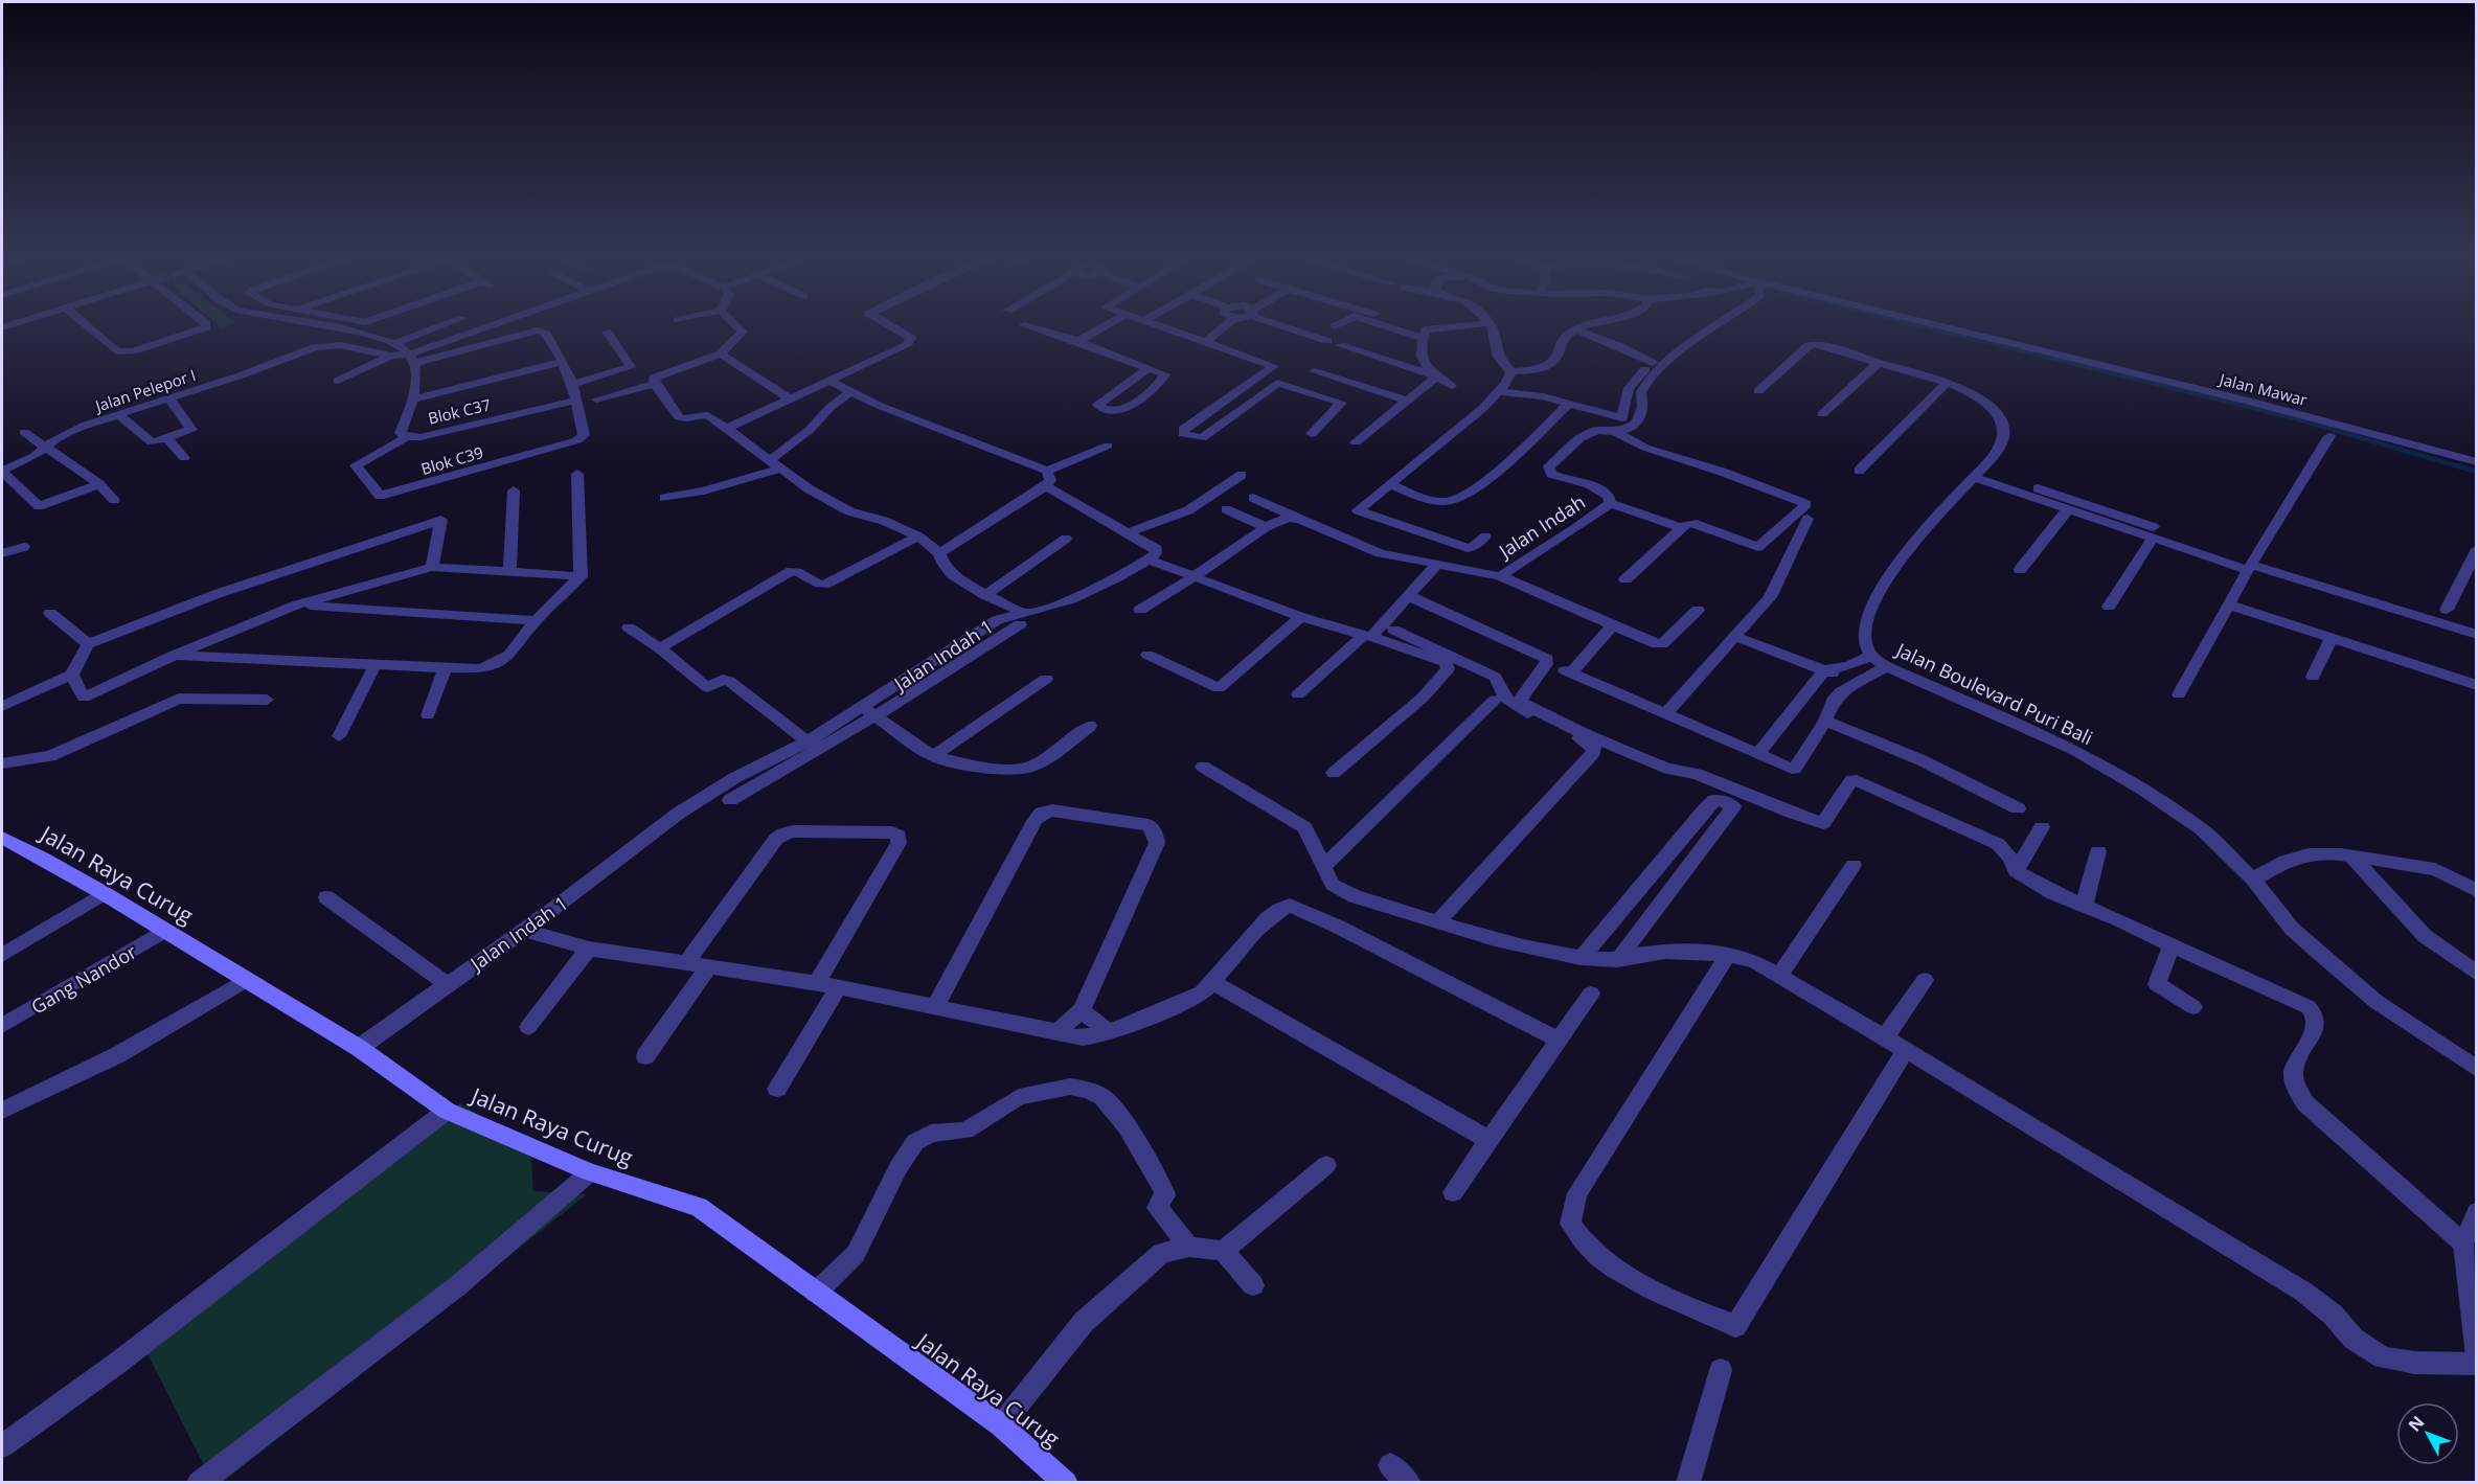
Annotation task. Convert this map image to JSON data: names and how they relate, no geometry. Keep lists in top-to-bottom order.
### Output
{
  "streets": {
    "main road": ["Jalan Raya Curug"],
    "street": [
      "Jalan Mawar",
      "Jalan Pelepor I",
      "Blok C37",
      "Blok C39",
      "Jalan Indah",
      "Jalan Indah 1",
      "Jalan Boulevard Puri Bali",
      "Gang Nandor"
    ]
  },
  "crossings": [
    ["Blok C37", "Blok C39"],
    ["Jalan Indah 1", "Jalan Raya Curug"],
    ["Jalan Raya Curug", "Gang Nandor"]
  ],
  "north": "top left"
}
